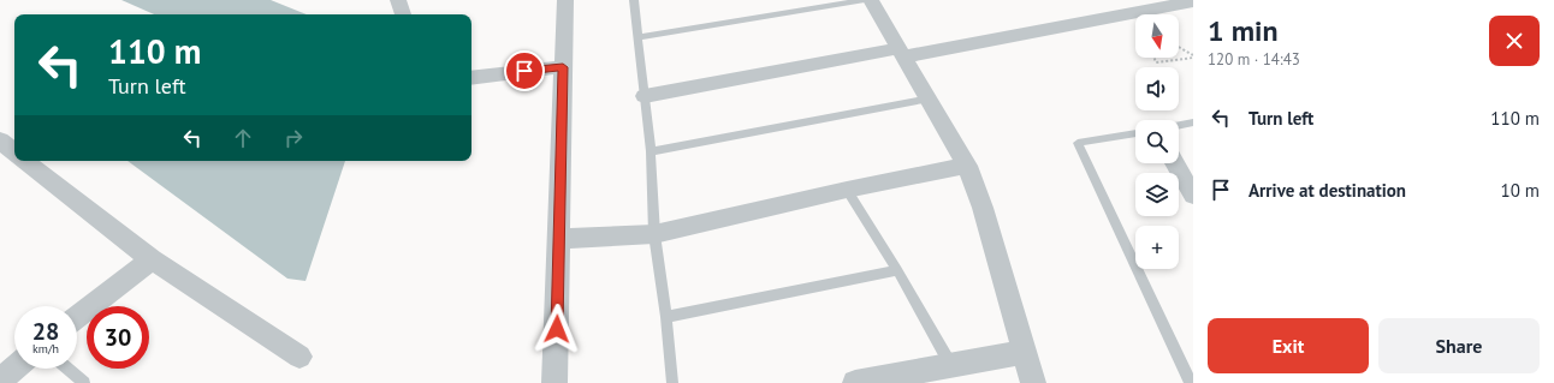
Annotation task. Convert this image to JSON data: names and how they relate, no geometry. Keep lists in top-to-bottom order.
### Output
{
  "north": "bottom",
  "page": {
    "heading": ["1 min", "120 m · 14:43"],
    "map_buttons": "+",
    "turn": ["110 m", "Turn left"],
    "list": [
      {
        "name": "Turn left",
        "value": "110 m"
      },
      {
        "name": "Arrive at destination",
        "value": "10 m"
      }
    ],
    "speed": "28 km/h",
    "limit": "30",
    "buttons": ["Exit", "Share"]
  }
}
